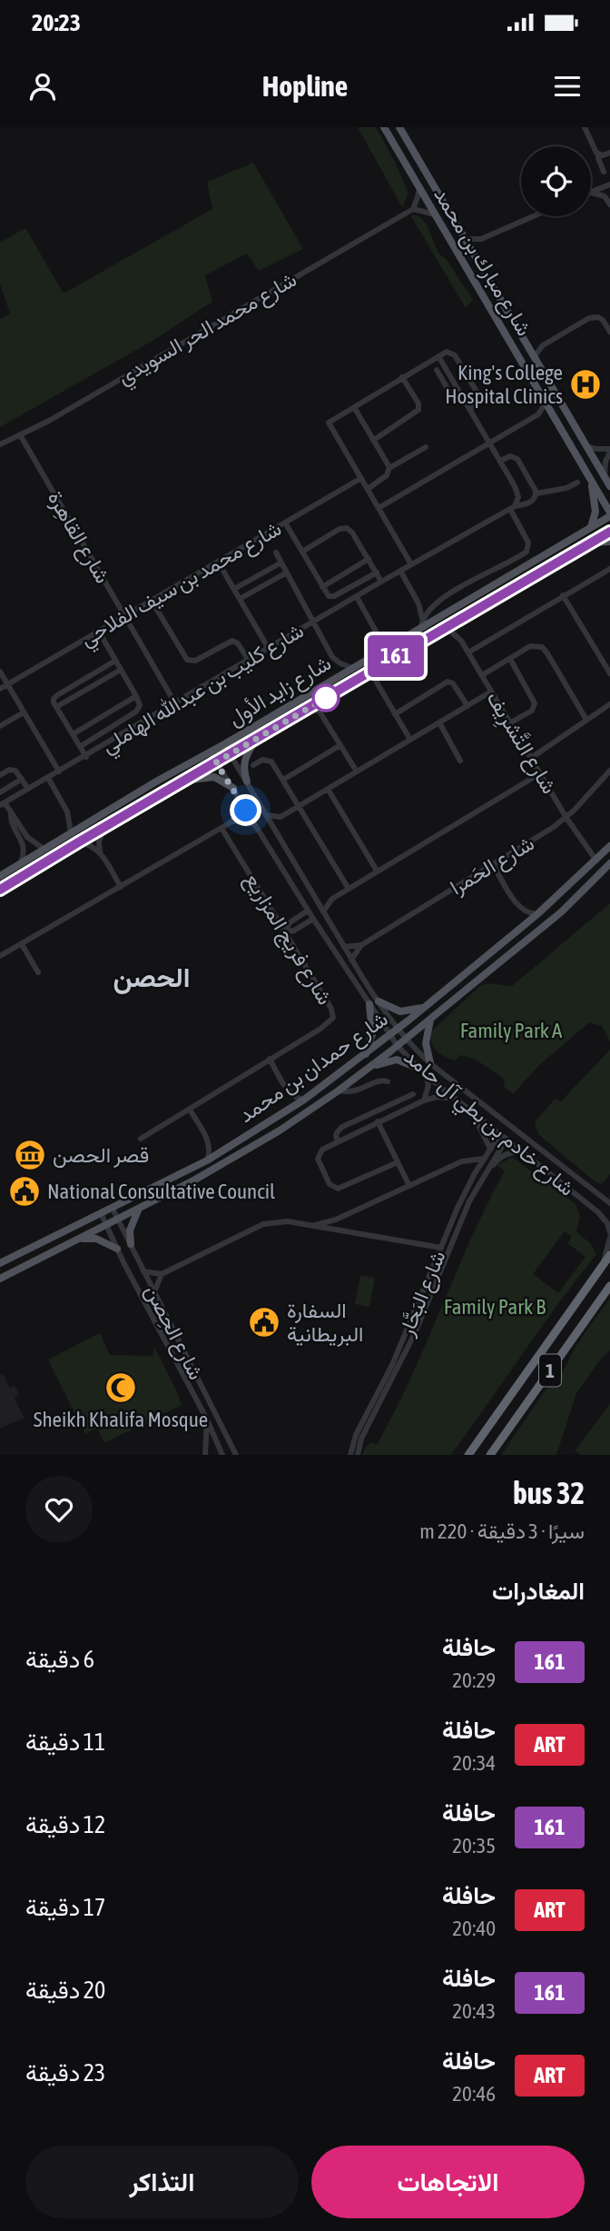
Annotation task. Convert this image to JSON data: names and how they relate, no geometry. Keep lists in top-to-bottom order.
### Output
{
  "streets": {
    "highway": ["1"],
    "main road": ["شارع مبارك بن محمد", "شارع زايد الأول", "شارع حمدان بن محمد"],
    "street": [
      "شارع محمد الحر السويدي",
      "شارع القاهِرة",
      "شارع محمد بن سيف الفلاحي",
      "شارع كليب بن عبدالله الهاملي",
      "شارع التَّشرِيف",
      "شارع الحَمرا",
      "شارع فريج المزاريع",
      "شارع خادم بن بطي آل حامد",
      "شارع البَحَّار",
      "شارع الحِصن"
    ]
  },
  "crossings": [
    ["شارع مبارك بن محمد", "شارع زايد الأول"],
    ["شارع محمد الحر السويدي", "شارع القاهِرة"],
    ["شارع القاهِرة", "شارع محمد بن سيف الفلاحي"],
    ["شارع القاهِرة", "شارع كليب بن عبدالله الهاملي"],
    ["شارع كليب بن عبدالله الهاملي", "شارع زايد الأول"],
    ["شارع زايد الأول", "شارع التَّشرِيف"],
    ["شارع زايد الأول", "شارع خادم بن بطي آل حامد"],
    ["شارع التَّشرِيف", "شارع الحَمرا"],
    ["شارع التَّشرِيف", "شارع حمدان بن محمد"],
    ["شارع الحَمرا", "شارع خادم بن بطي آل حامد"],
    ["شارع حمدان بن محمد", "شارع خادم بن بطي آل حامد"],
    ["شارع حمدان بن محمد", "شارع الحِصن"],
    ["شارع خادم بن بطي آل حامد", "شارع البَحَّار"]
  ],
  "districts": ["الحصن"],
  "parks": ["Family Park A", "Family Park B"],
  "places": {
    "hospital": ["King's College Hospital Clinics"],
    "museum": ["قصر الحصن"],
    "public building": ["National Consultative Council", "السفارة البريطانية"],
    "mosque": ["Sheikh Khalifa Mosque"]
  },
  "lines": ["bus line 161"],
  "page": {
    "status": "20:23",
    "header": "Hopline",
    "on_map": "161",
    "heading": [
      ["bus 32", "سيرًا · 3 دقيقة · 220 m"],
      "المغادرات"
    ],
    "list": [
      {
        "mark": "161",
        "name": "حافلة",
        "note": "20:29",
        "value": "6 دقيقة"
      },
      {
        "mark": "ART",
        "name": "حافلة",
        "note": "20:34",
        "value": "11 دقيقة"
      },
      {
        "mark": "161",
        "name": "حافلة",
        "note": "20:35",
        "value": "12 دقيقة"
      },
      {
        "mark": "ART",
        "name": "حافلة",
        "note": "20:40",
        "value": "17 دقيقة"
      },
      {
        "mark": "161",
        "name": "حافلة",
        "note": "20:43",
        "value": "20 دقيقة"
      },
      {
        "mark": "ART",
        "name": "حافلة",
        "note": "20:46",
        "value": "23 دقيقة"
      }
    ],
    "buttons": ["الاتجاهات", "التذاكر"]
  }
}
